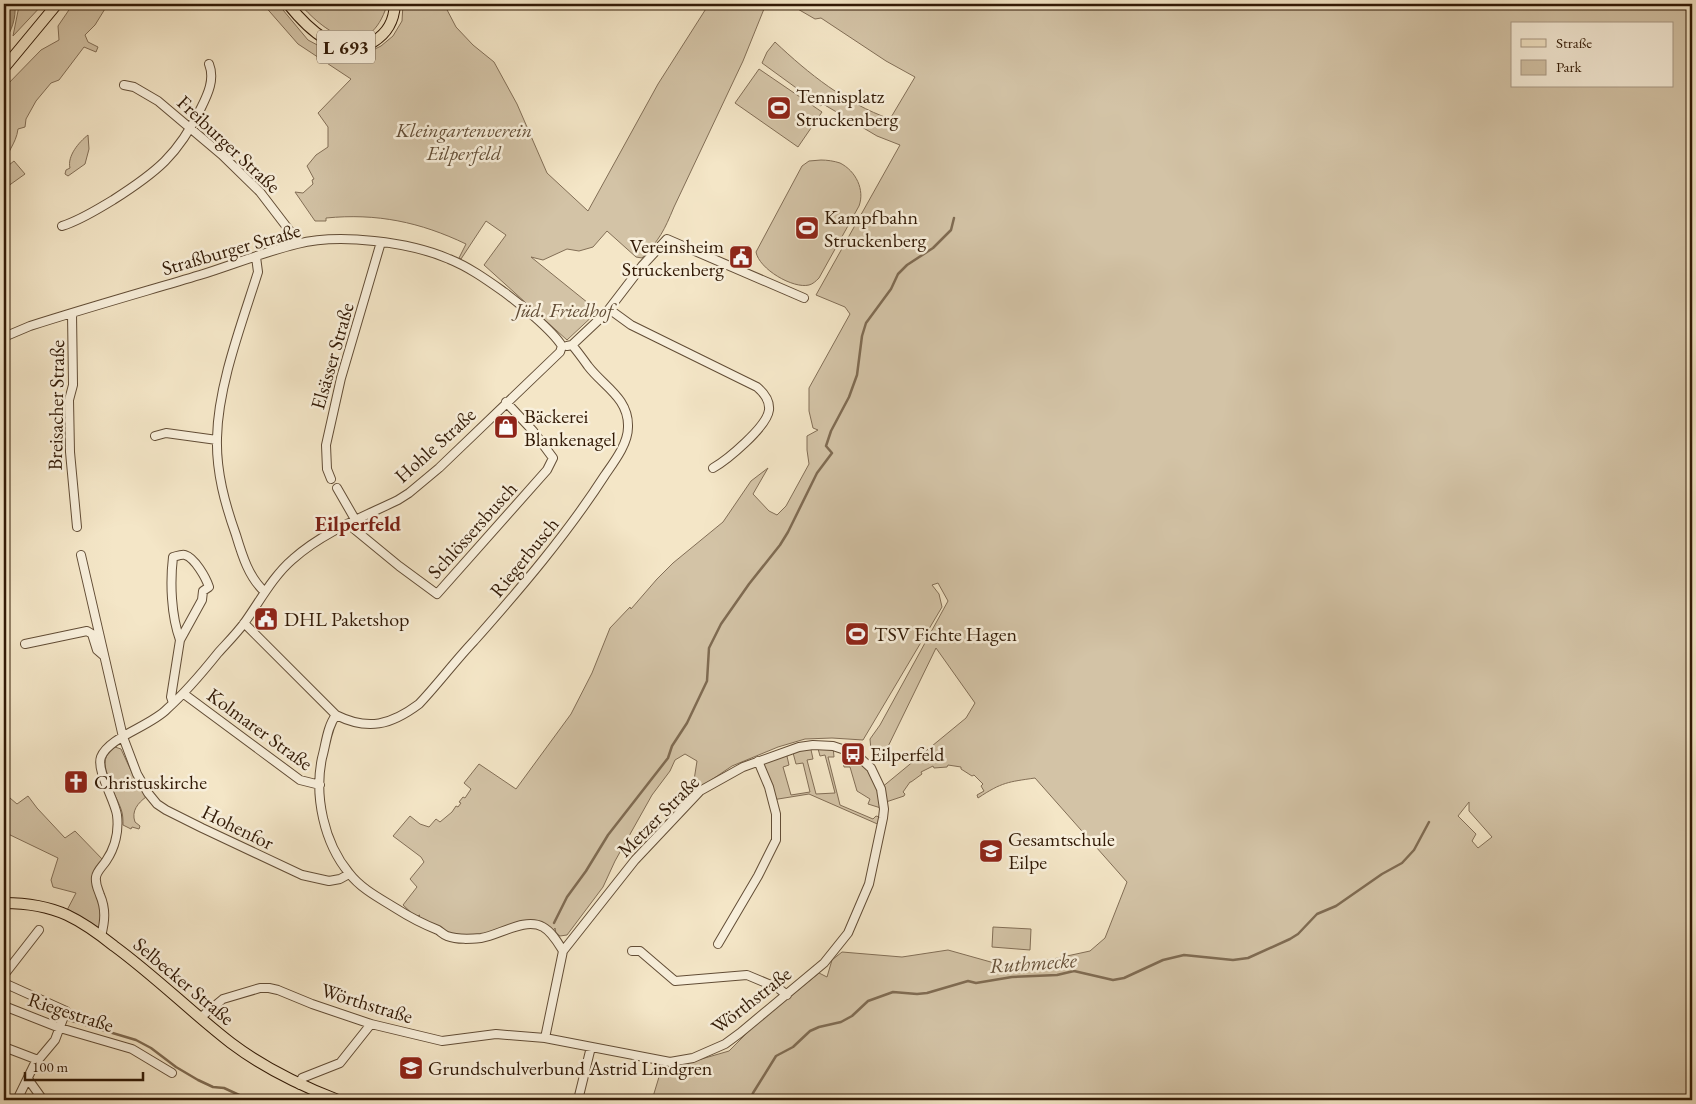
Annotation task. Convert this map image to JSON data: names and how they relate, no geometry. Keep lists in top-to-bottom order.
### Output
{
  "streets": {
    "main road": ["L 693", "Selbecker Straße"],
    "street": [
      "Freiburger Straße",
      "Straßburger Straße",
      "Elsässer Straße",
      "Breisacher Straße",
      "Hohle Straße",
      "Schlössersbusch",
      "Riegerbusch",
      "Kolmarer Straße",
      "Metzer Straße",
      "Hohenfor",
      "Wörthstraße",
      "Riegestraße"
    ]
  },
  "crossings": [
    ["Freiburger Straße", "Straßburger Straße"],
    ["Straßburger Straße", "Elsässer Straße"],
    ["Straßburger Straße", "Breisacher Straße"],
    ["Straßburger Straße", "Hohle Straße"],
    ["Hohle Straße", "Schlössersbusch"],
    ["Hohle Straße", "Kolmarer Straße"],
    ["Hohle Straße", "Hohenfor"],
    ["Hohle Straße", "Selbecker Straße"],
    ["Metzer Straße", "Wörthstraße"],
    ["Selbecker Straße", "Wörthstraße"]
  ],
  "districts": ["Eilperfeld"],
  "water": ["Ruthmecke"],
  "parks": ["Kleingartenverein Eilperfeld", "Jüd. Friedhof"],
  "places": {
    "sports": ["Tennisplatz Struckenberg", "Kampfbahn Struckenberg", "TSV Fichte Hagen"],
    "public building": ["Vereinsheim Struckenberg", "DHL Paketshop"],
    "shop": ["Bäckerei Blankenagel"],
    "bus stop": ["Eilperfeld"],
    "church": ["Christuskirche"],
    "school or university": ["Gesamtschule Eilpe", "Grundschulverbund Astrid Lindgren"]
  },
  "legend": ["Straße", "Park"],
  "scale_bar": "100 m"
}
